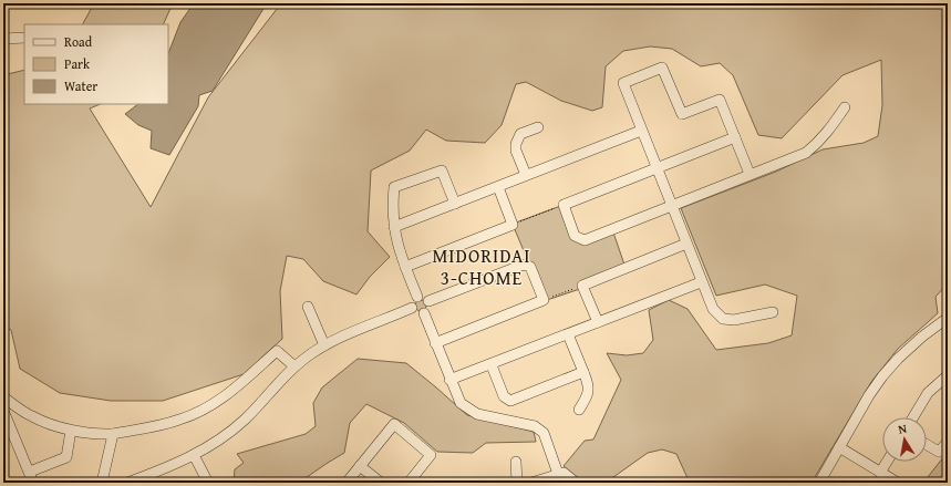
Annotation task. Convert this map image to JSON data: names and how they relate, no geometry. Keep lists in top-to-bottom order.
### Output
{
  "districts": ["MIDORIDAI 3-CHOME"],
  "legend": ["Road", "Park", "Water"],
  "north": "top"
}
